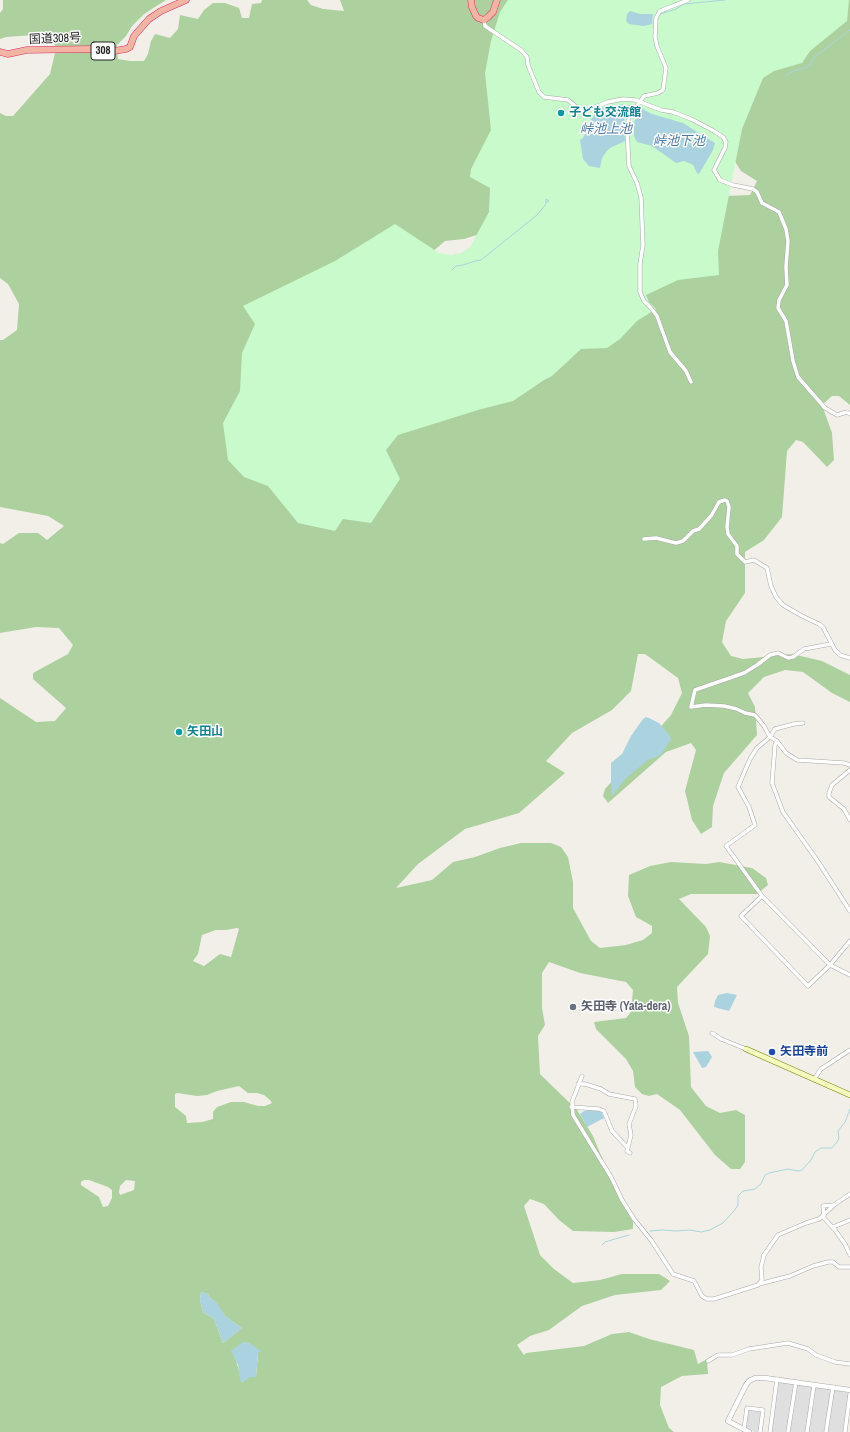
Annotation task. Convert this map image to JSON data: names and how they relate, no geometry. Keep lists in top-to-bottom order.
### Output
{
  "streets": {
    "highway": ["国道308号", "308"]
  },
  "water": ["峠池上池", "峠池下池"],
  "places": [
    "子ども交流館",
    "矢田山",
    "矢田寺 (Yata-dera)",
    "矢田寺前"
  ]
}
